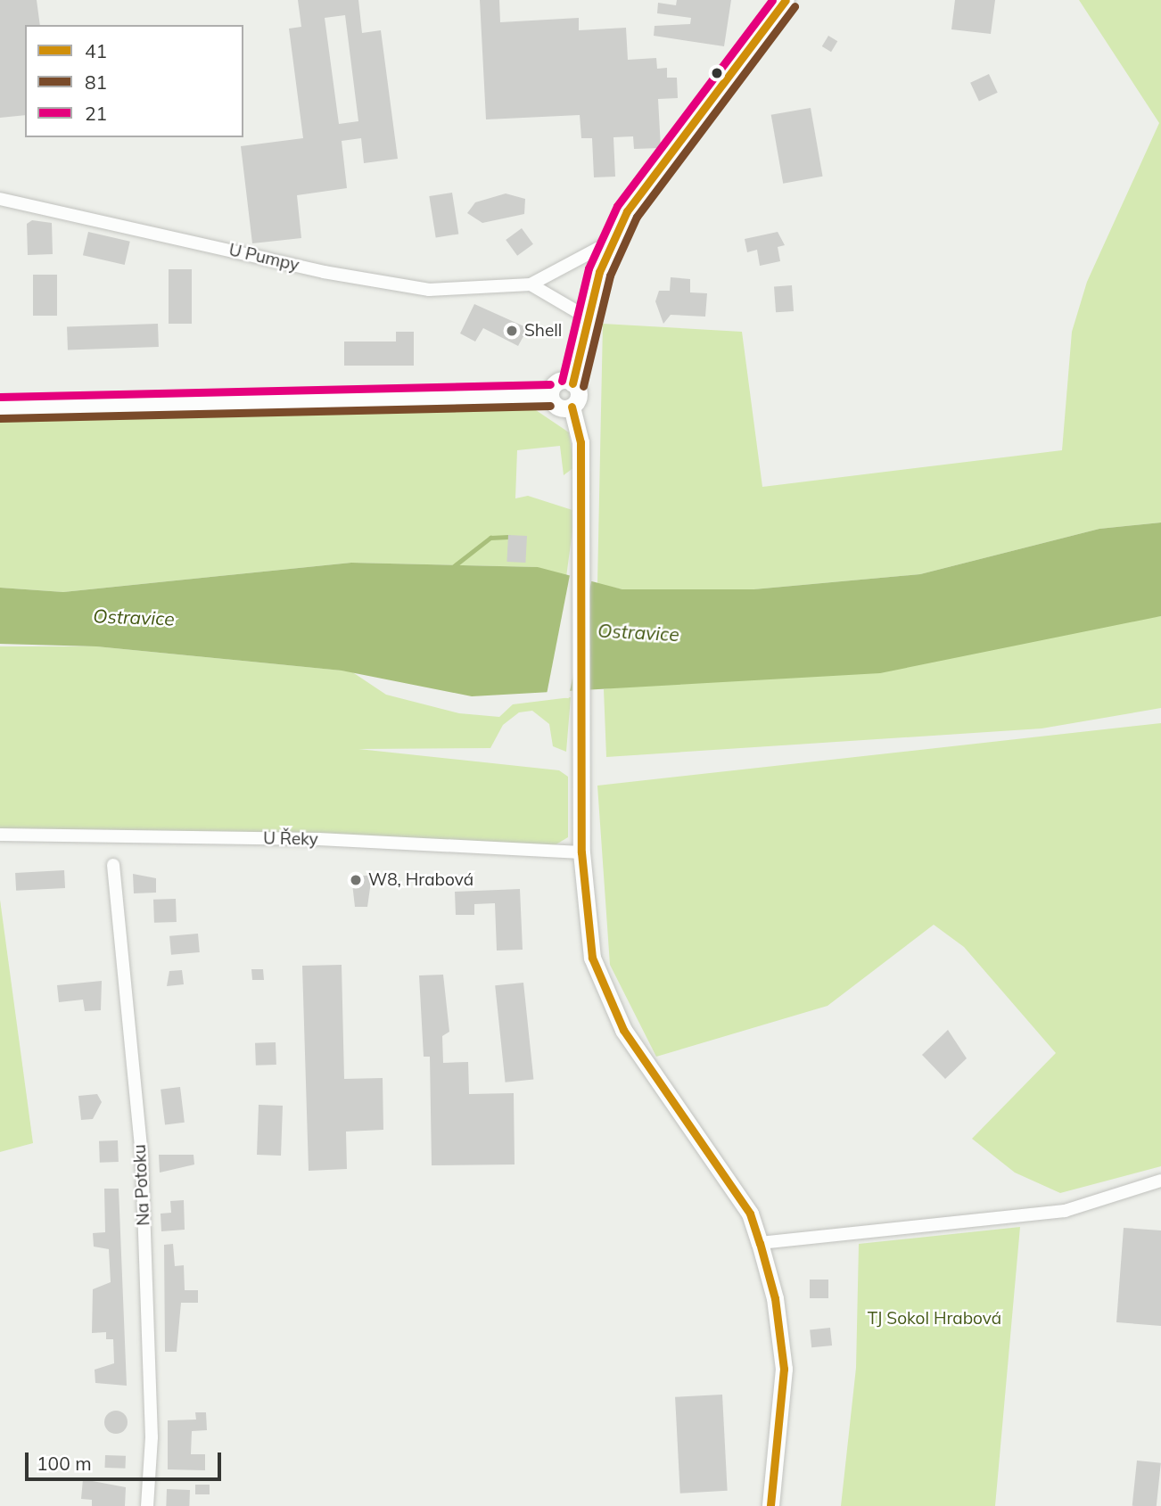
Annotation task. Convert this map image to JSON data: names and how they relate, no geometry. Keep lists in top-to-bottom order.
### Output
{
  "streets": {
    "street": ["U Pumpy", "U Řeky", "Na Potoku"]
  },
  "water": ["Ostravice"],
  "parks": ["TJ Sokol Hrabová"],
  "places": ["Shell", "W8, Hrabová"],
  "lines": ["transit line 41", "transit line 21", "transit line 81"],
  "legend": ["41", "81", "21"],
  "scale_bar": "100 m"
}
